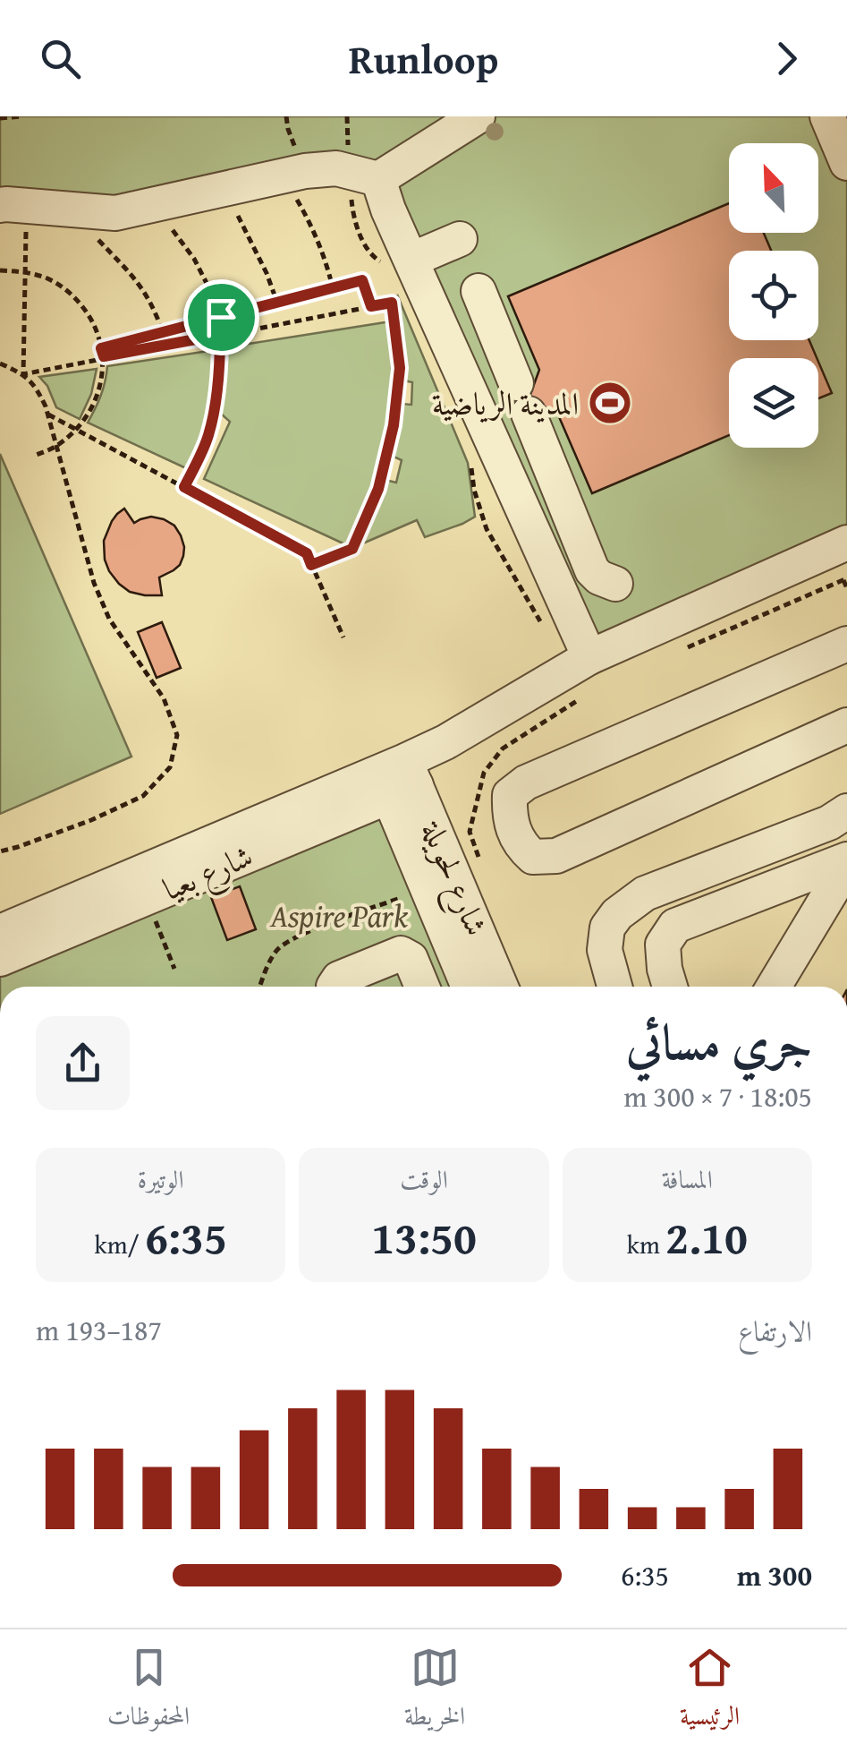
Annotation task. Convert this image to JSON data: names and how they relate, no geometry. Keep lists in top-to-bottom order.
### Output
{
  "streets": {
    "street": ["شارع بعيا", "شارع لحويلة"]
  },
  "crossings": [
    ["شارع بعيا", "شارع لحويلة"]
  ],
  "parks": ["Aspire Park"],
  "places": {
    "sports": ["المدينة الرياضية"]
  },
  "north": "top left",
  "page": {
    "header": "Runloop",
    "heading": ["جري مسائي", "18:05 · 7 × 300 m"],
    "stats": [
      ["المسافة", "2.10 km"],
      ["الوقت", "13:50"],
      ["الوتيرة", "6:35 /km"]
    ],
    "chart": ["الارتفاع", "187–193 m"],
    "list": [
      {
        "name": "300 m",
        "note": "6:35"
      }
    ],
    "tabs": ["الرئيسية", "الخريطة", "المحفوظات"]
  }
}
